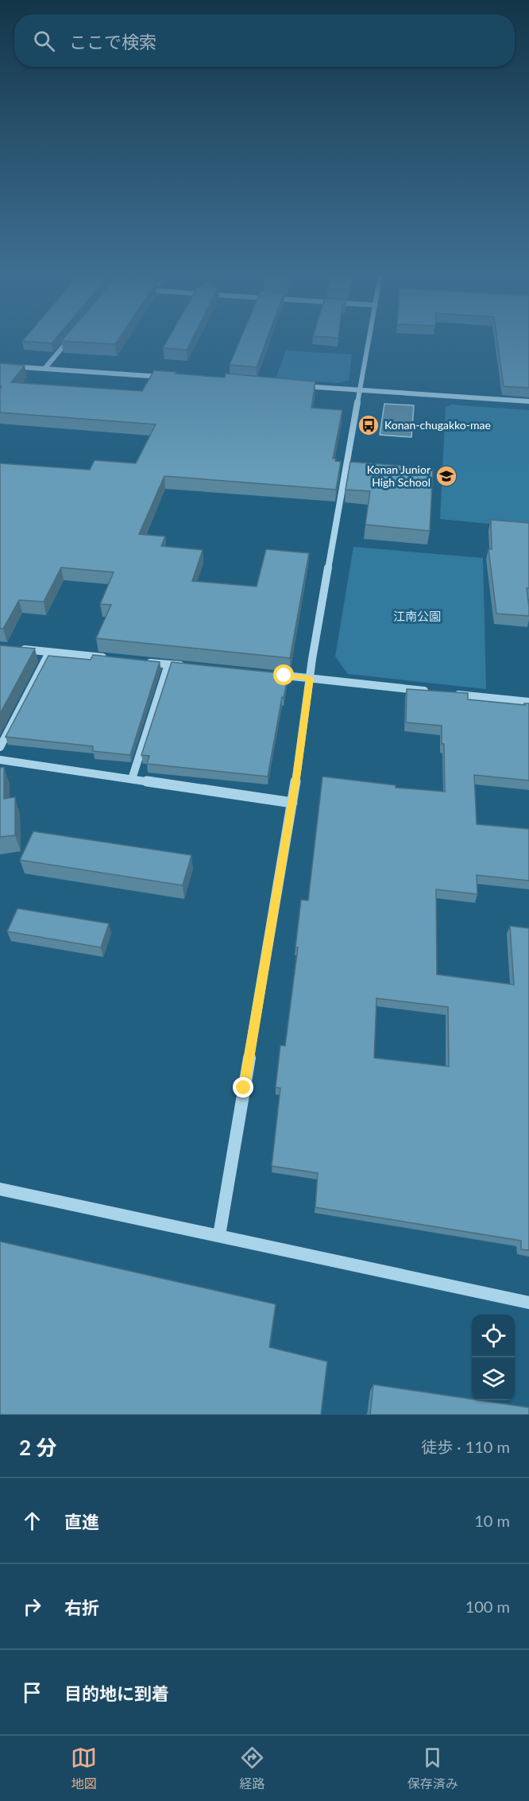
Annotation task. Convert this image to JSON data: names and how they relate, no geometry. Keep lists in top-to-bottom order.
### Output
{
  "parks": ["江南公園"],
  "places": {
    "bus stop": ["Konan-chugakko-mae"],
    "school or university": ["Konan Junior High School"]
  },
  "page": {
    "search": "ここで検索",
    "heading": ["2 分", "徒歩 · 110 m"],
    "list": [
      ["直進", "10 m"],
      ["右折", "100 m"],
      "目的地に到着"
    ],
    "nav": ["地図", "経路", "保存済み"]
  }
}
